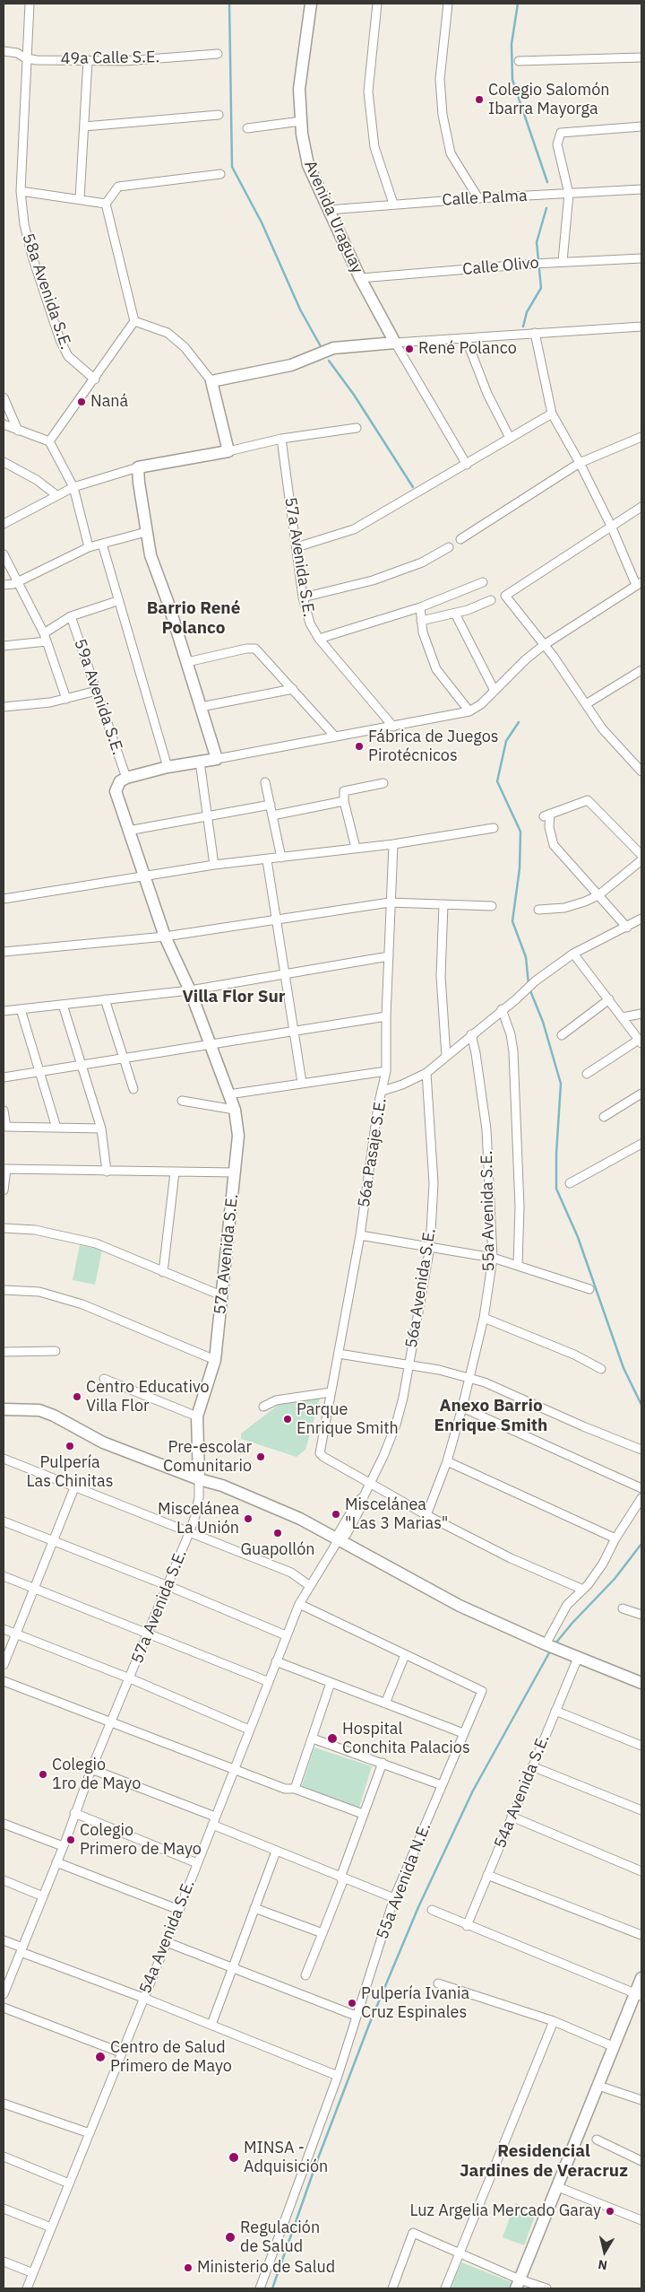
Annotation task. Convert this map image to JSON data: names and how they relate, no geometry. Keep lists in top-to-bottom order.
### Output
{
  "streets": {
    "street": [
      "49a Calle S.E.",
      "Calle Palma",
      "Avenida Uraguay",
      "Calle Olivo",
      "58a Avenida S.E.",
      "57a Avenida S.E.",
      "59a Avenida S.E.",
      "56a Pasaje S.E.",
      "55a Avenida S.E.",
      "56a Avenida S.E.",
      "54a Avenida S.E.",
      "55a Avenida N.E."
    ]
  },
  "crossings": [
    ["49a Calle S.E.", "58a Avenida S.E."],
    ["Calle Palma", "Avenida Uraguay"],
    ["Avenida Uraguay", "Calle Olivo"],
    ["57a Avenida S.E.", "59a Avenida S.E."],
    ["56a Pasaje S.E.", "56a Avenida S.E."],
    ["56a Avenida S.E.", "54a Avenida S.E."]
  ],
  "districts": [
    "Barrio René Polanco",
    "Villa Flor Sur",
    "Anexo Barrio Enrique Smith",
    "Residencial Jardines de Veracruz"
  ],
  "places": [
    "Colegio Salomón Ibarra Mayorga",
    "René Polanco",
    "Naná",
    "Fábrica de Juegos Pirotécnicos",
    "Centro Educativo Villa Flor",
    "Parque Enrique Smith",
    "Pulpería Las Chinitas",
    "Pre-escolar Comunitario",
    "Miscelánea \"Las 3 Marias\"",
    "Miscelánea La Unión",
    "Guapollón",
    "Hospital Conchita Palacios",
    "Colegio 1ro de Mayo",
    "Colegio Primero de Mayo",
    "Pulpería Ivania Cruz Espinales",
    "Centro de Salud Primero de Mayo",
    "MINSA - Adquisición",
    "Luz Argelia Mercado Garay",
    "Regulación de Salud",
    "Ministerio de Salud"
  ],
  "north": "bottom"
}
